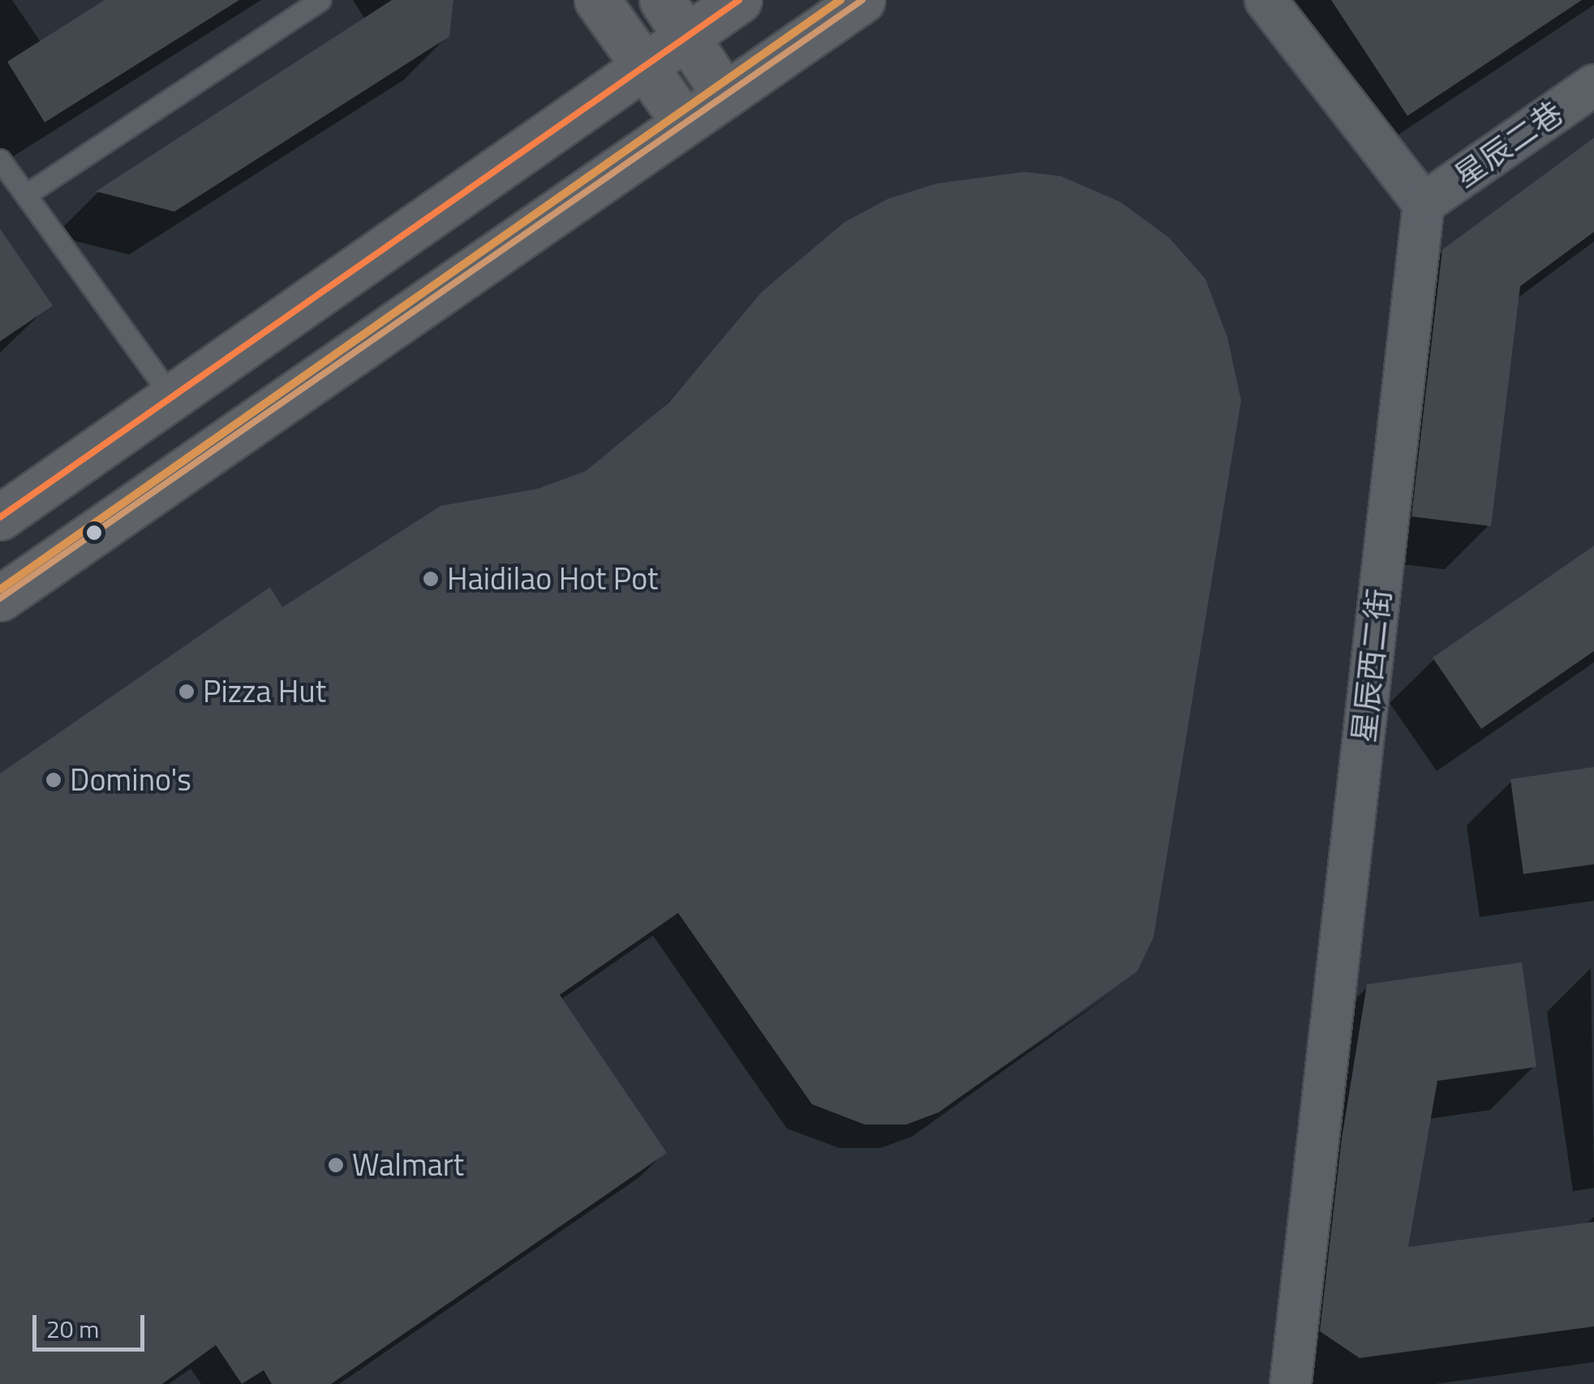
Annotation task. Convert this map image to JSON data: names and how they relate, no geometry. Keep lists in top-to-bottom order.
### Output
{
  "streets": {
    "street": ["星辰二巷", "星辰西二街"]
  },
  "crossings": [
    ["星辰二巷", "星辰西二街"]
  ],
  "places": [
    "Haidilao Hot Pot",
    "Pizza Hut",
    "Domino's",
    "Walmart"
  ],
  "scale_bar": "20 m"
}
